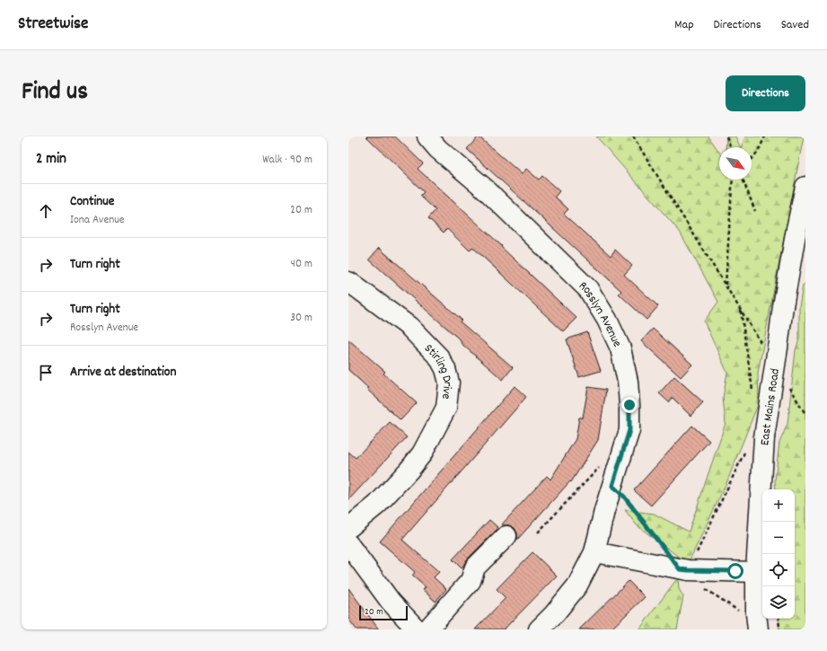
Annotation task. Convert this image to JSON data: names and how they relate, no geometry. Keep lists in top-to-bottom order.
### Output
{
  "streets": {
    "street": ["Rosslyn Avenue", "Stirling Drive", "East Mains Road"]
  },
  "scale_bar": "20 m",
  "north": "bottom right",
  "page": {
    "header": "Streetwise",
    "nav": ["Map", "Directions", "Saved"],
    "title": "Find us",
    "buttons": "Directions",
    "heading": ["2 min", "Walk · 90 m"],
    "list": [
      ["Continue", "Iona Avenue", "20 m"],
      ["Turn right", "40 m"],
      ["Turn right", "Rosslyn Avenue", "30 m"],
      "Arrive at destination"
    ],
    "map_buttons": ["+", "−"],
    "scale": "20 m"
  }
}
